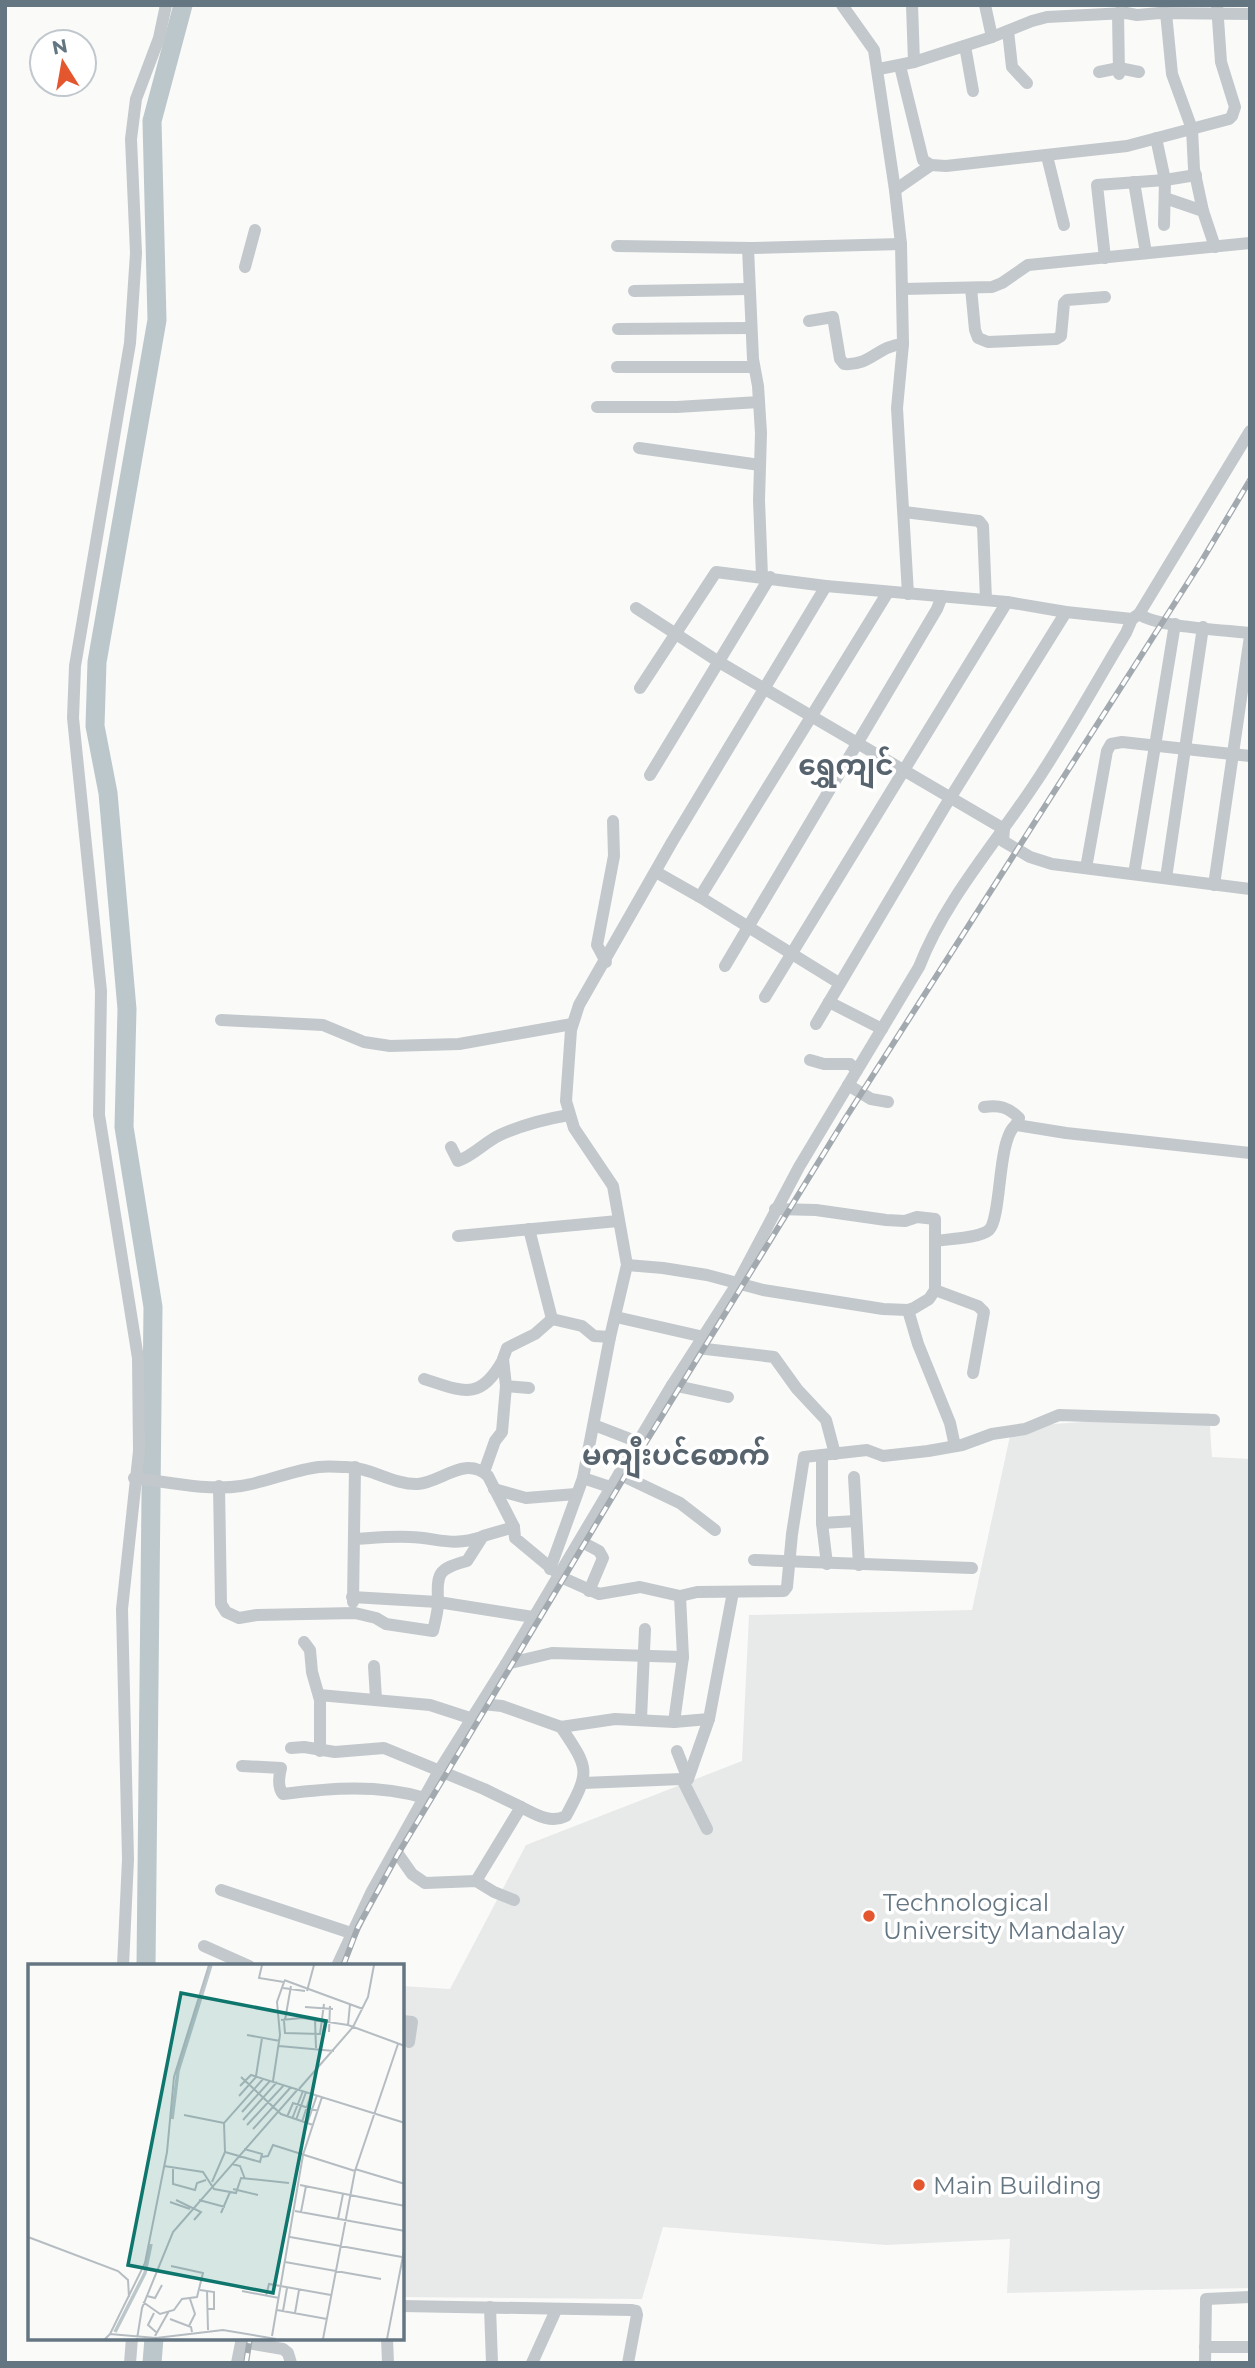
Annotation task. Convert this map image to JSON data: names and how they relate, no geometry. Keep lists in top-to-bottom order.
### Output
{
  "districts": ["ရွှေကျင်", "မကျီးပင်စောက်"],
  "places": ["Technological University Mandalay", "Main Building"],
  "north": "top"
}
